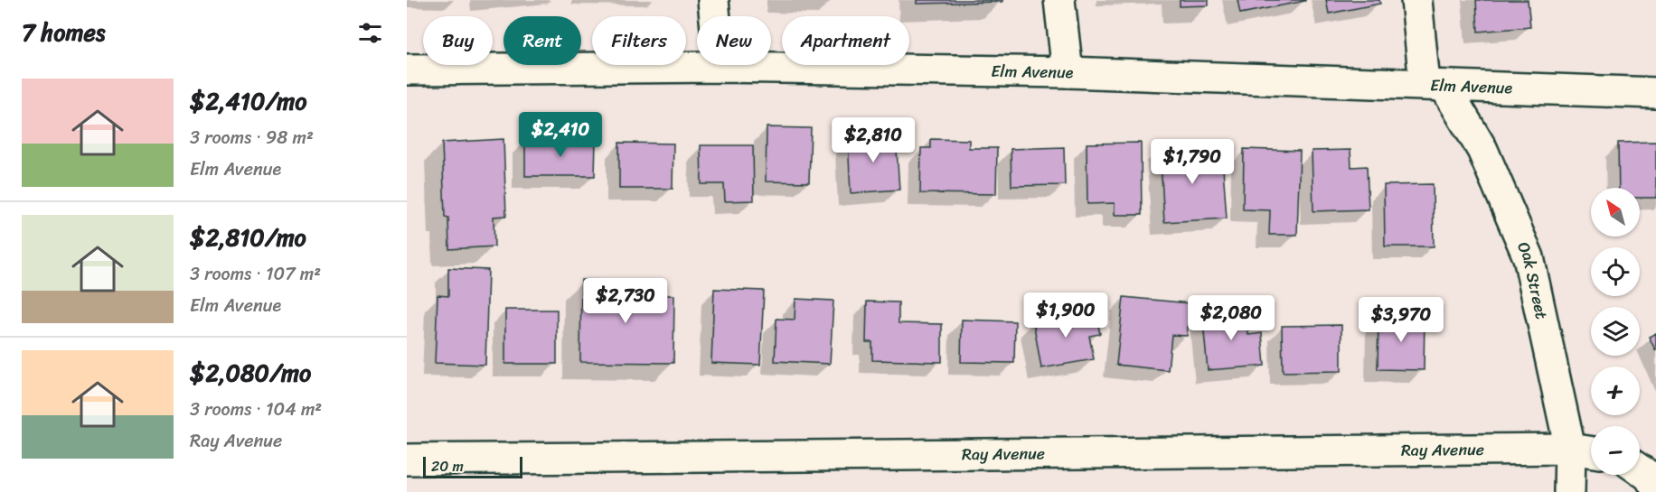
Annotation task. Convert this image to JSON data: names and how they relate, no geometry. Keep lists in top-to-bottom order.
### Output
{
  "streets": {
    "street": ["Elm Avenue", "Oak Street", "Ray Avenue"]
  },
  "crossings": [
    ["Elm Avenue", "Oak Street"],
    ["Oak Street", "Ray Avenue"]
  ],
  "scale_bar": "20 m",
  "north": "top left",
  "page": {
    "heading": "7 homes",
    "chip": [
      "Buy",
      "Rent",
      "Filters",
      "New",
      "Apartment"
    ],
    "list": [
      {
        "name": "$2,410/mo",
        "note": "3 rooms · 98 m² · Elm Avenue"
      },
      {
        "name": "$2,810/mo",
        "note": "3 rooms · 107 m² · Elm Avenue"
      },
      {
        "name": "$2,080/mo",
        "note": "3 rooms · 104 m² · Ray Avenue"
      }
    ],
    "price": [
      "$2,410",
      "$2,810",
      "$1,790",
      "$2,730",
      "$1,900",
      "$2,080",
      "$3,970"
    ],
    "map_buttons": ["+", "−"],
    "scale": "20 m"
  }
}
